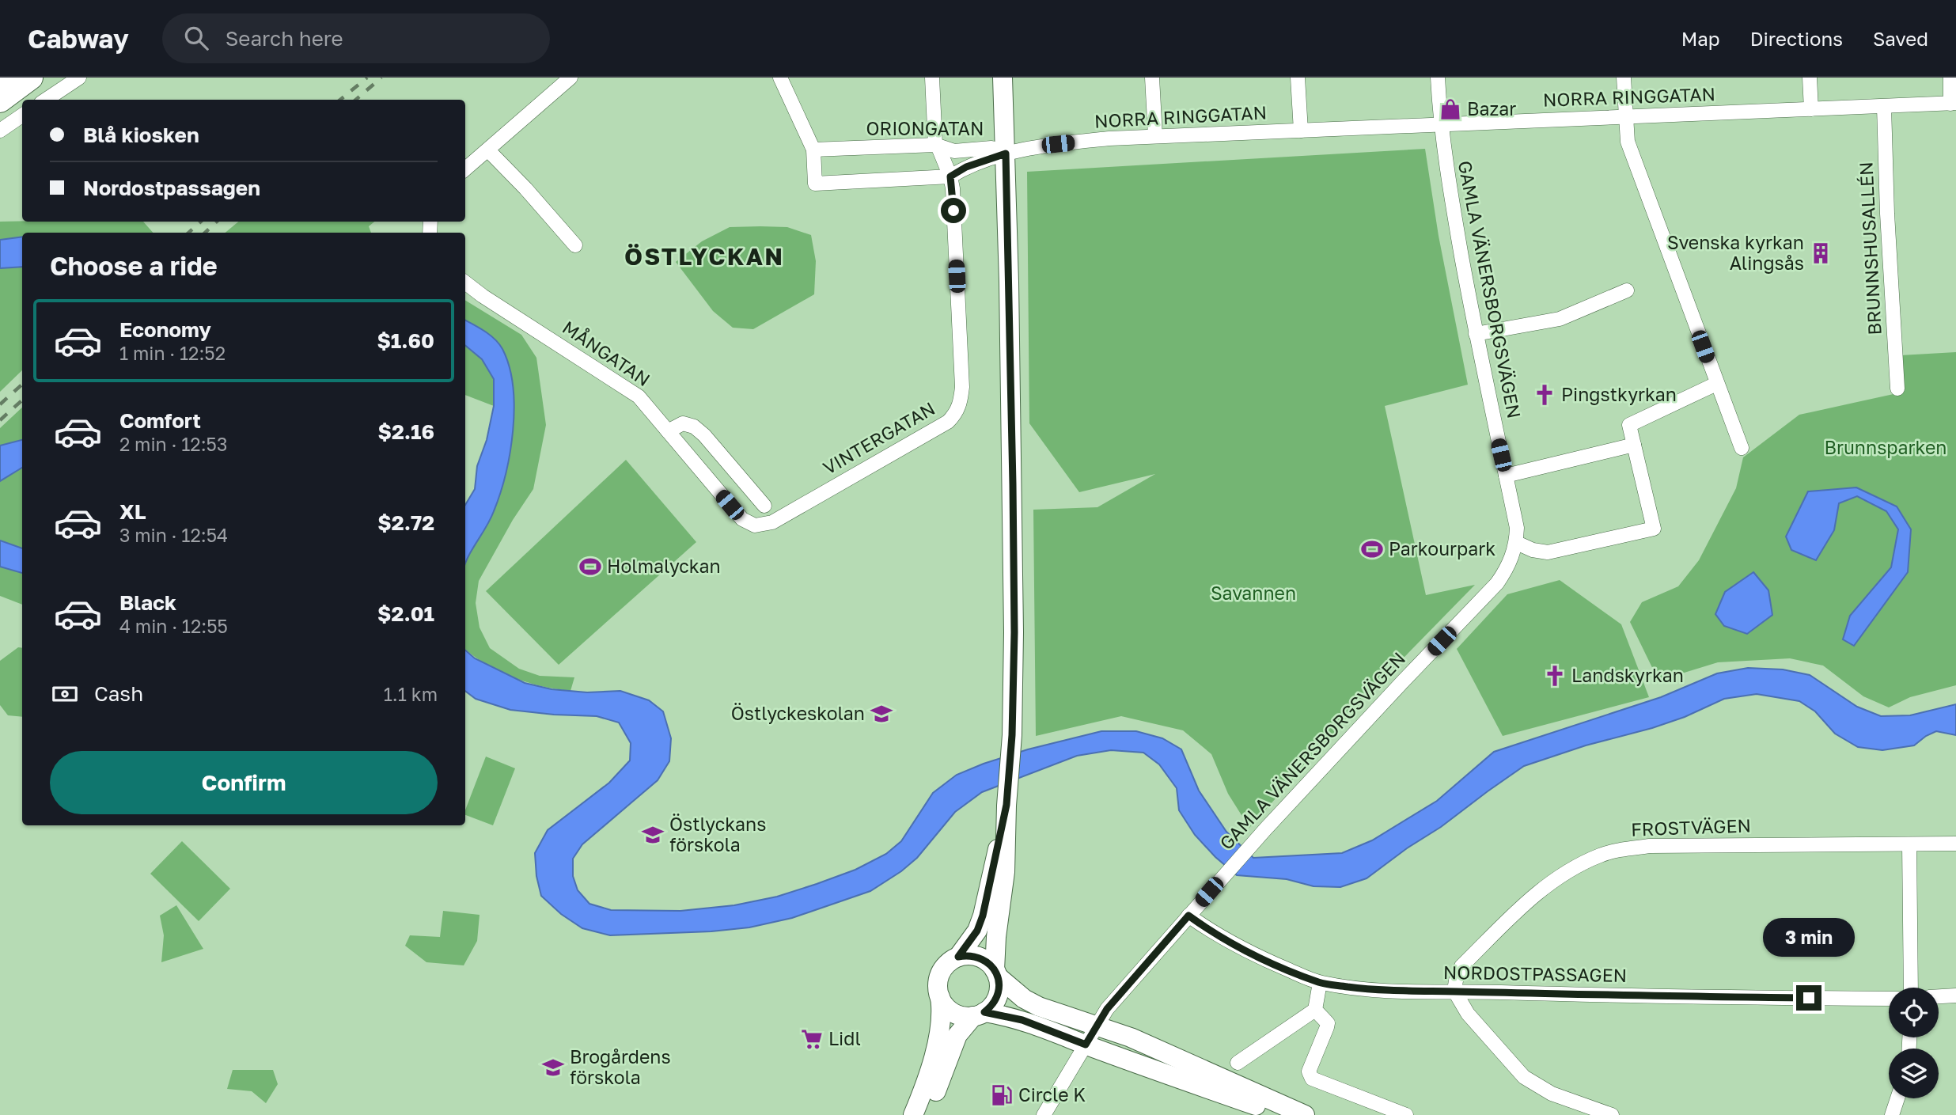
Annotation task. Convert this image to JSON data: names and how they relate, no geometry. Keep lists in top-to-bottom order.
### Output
{
  "streets": {
    "street": [
      "NORRA RINGGATAN",
      "ORIONGATAN",
      "BRUNNSHUSALLÉN",
      "GAMLA VÄNERSBORGSVÄGEN",
      "MÅNGATAN",
      "VINTERGATAN",
      "FROSTVÄGEN",
      "NORDOSTPASSAGEN"
    ]
  },
  "crossings": [
    ["NORRA RINGGATAN", "ORIONGATAN"],
    ["NORRA RINGGATAN", "BRUNNSHUSALLÉN"],
    ["NORRA RINGGATAN", "GAMLA VÄNERSBORGSVÄGEN"],
    ["ORIONGATAN", "VINTERGATAN"],
    ["GAMLA VÄNERSBORGSVÄGEN", "NORDOSTPASSAGEN"],
    ["MÅNGATAN", "VINTERGATAN"],
    ["FROSTVÄGEN", "NORDOSTPASSAGEN"]
  ],
  "districts": ["ÖSTLYCKAN"],
  "parks": ["Brunnsparken", "Savannen"],
  "places": {
    "shop": ["Bazar"],
    "building": ["Svenska kyrkan Alingsås"],
    "church": ["Pingstkyrkan", "Landskyrkan"],
    "sports": ["Parkourpark", "Holmalyckan"],
    "school or university": ["Östlyckeskolan", "Östlyckans förskola", "Brogårdens förskola"],
    "supermarket": ["Lidl"],
    "fuel station": ["Circle K"]
  },
  "page": {
    "header": "Cabway",
    "search": "Search here",
    "nav": ["Map", "Directions", "Saved"],
    "banner": ["Blå kiosken", "Nordostpassagen"],
    "heading": "Choose a ride",
    "list": [
      {
        "name": "Economy",
        "note": "1 min · 12:52",
        "value": "$1.60"
      },
      {
        "name": "Comfort",
        "note": "2 min · 12:53",
        "value": "$2.16"
      },
      {
        "name": "XL",
        "note": "3 min · 12:54",
        "value": "$2.72"
      },
      {
        "name": "Black",
        "note": "4 min · 12:55",
        "value": "$2.01"
      }
    ],
    "pay": ["Cash", "1.1 km"],
    "buttons": "Confirm",
    "bubble": "3 min"
  }
}
